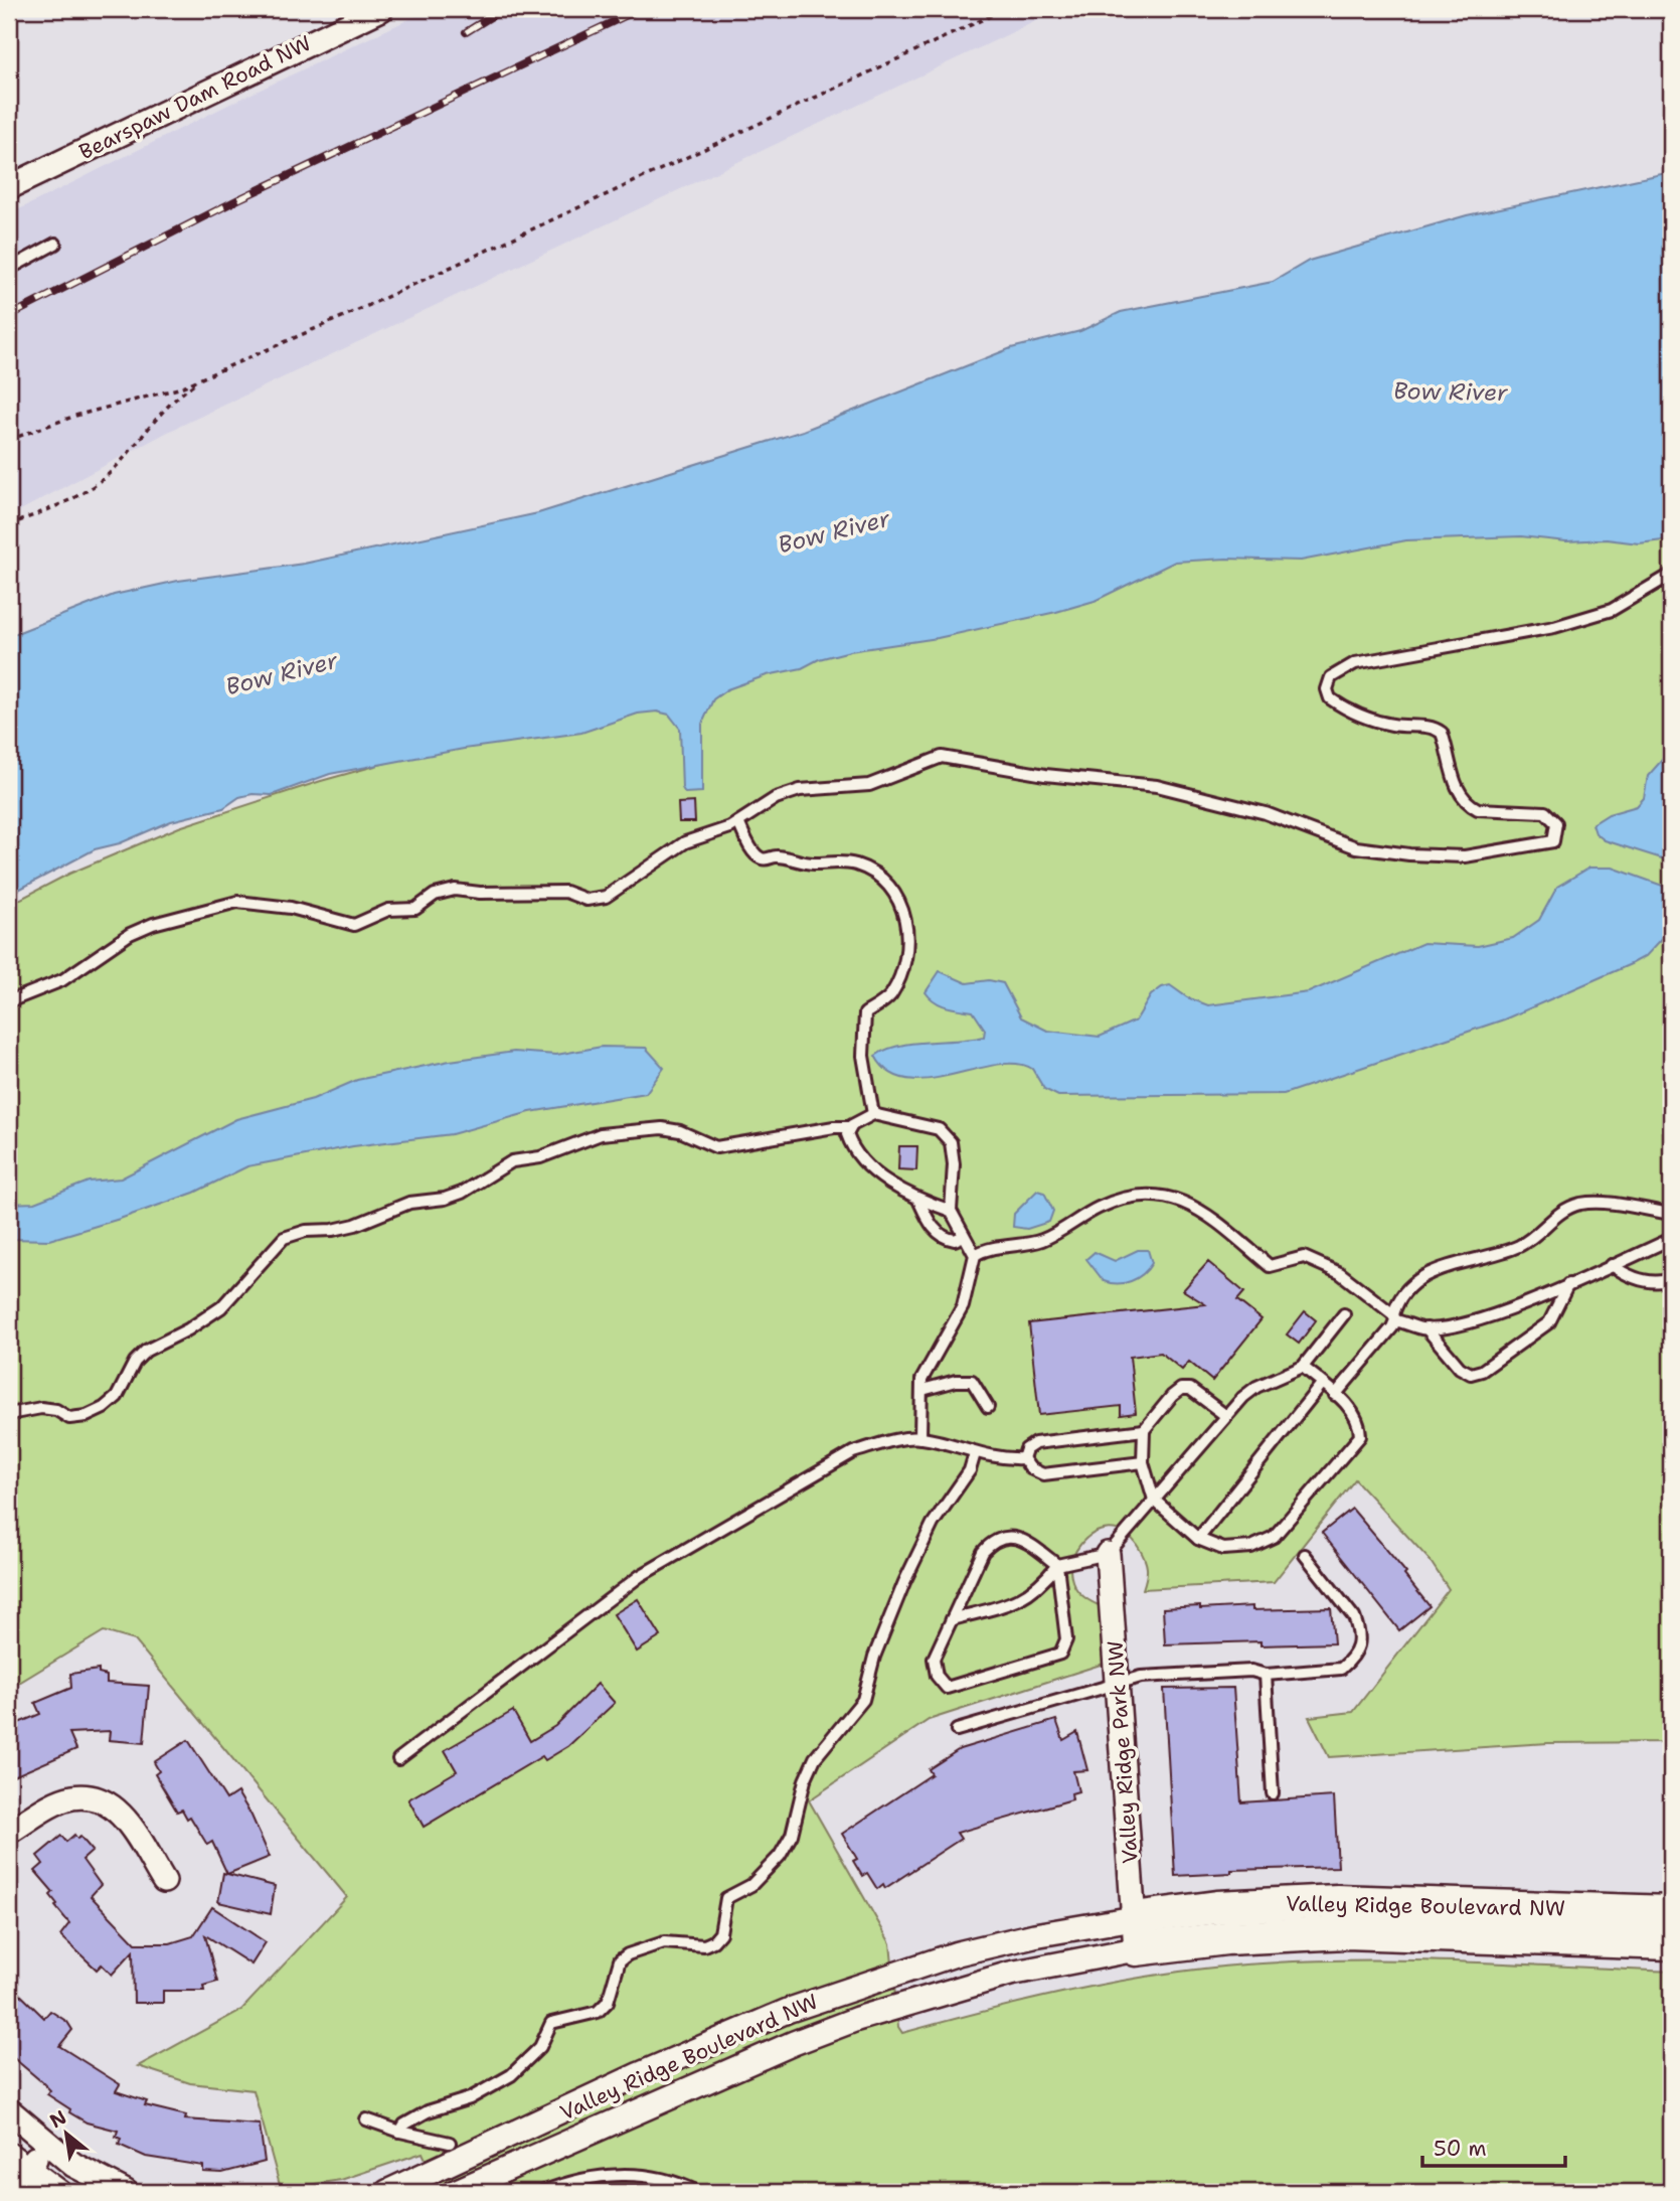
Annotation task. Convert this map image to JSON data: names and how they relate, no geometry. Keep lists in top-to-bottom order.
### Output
{
  "streets": {
    "street": ["Bearspaw Dam Road NW", "Valley Ridge Park NW", "Valley Ridge Boulevard NW"]
  },
  "crossings": [
    ["Valley Ridge Park NW", "Valley Ridge Boulevard NW"]
  ],
  "water": ["Bow River"],
  "scale_bar": "50 m",
  "north": "top left"
}
